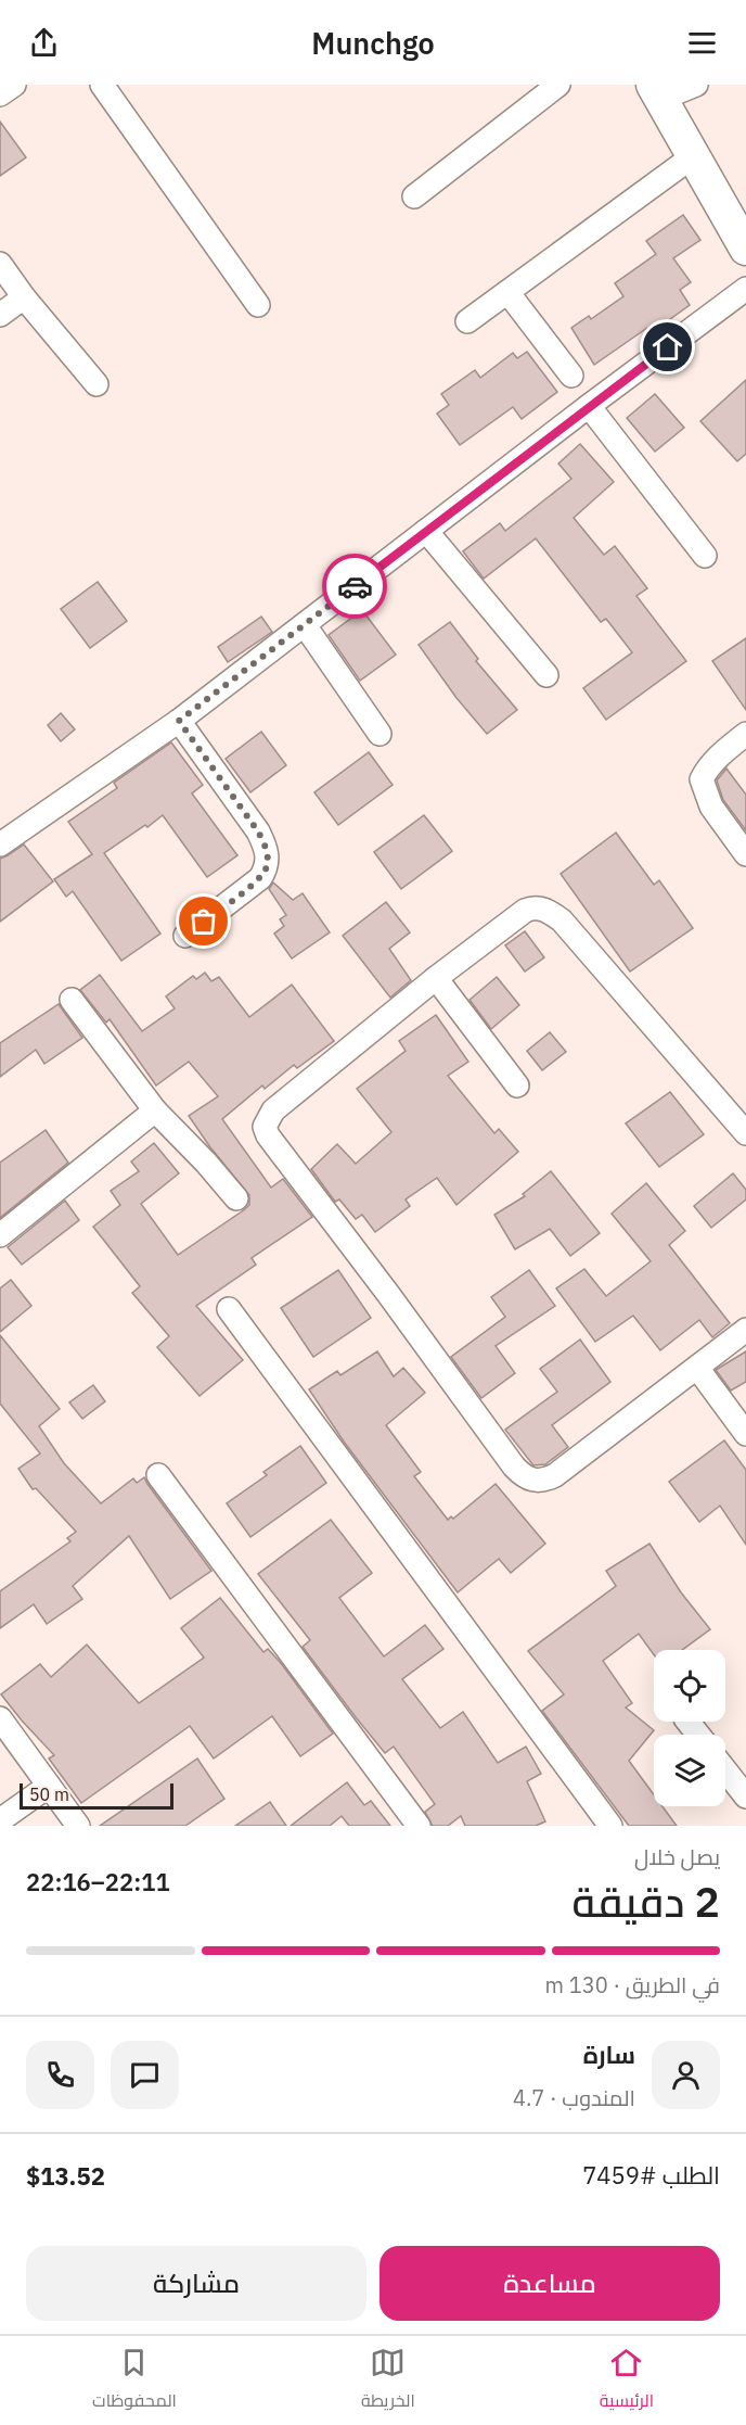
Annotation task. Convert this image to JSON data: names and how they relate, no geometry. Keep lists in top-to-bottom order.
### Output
{
  "scale_bar": "50 m",
  "page": {
    "header": "Munchgo",
    "scale": "50 m",
    "heading": ["2 دقيقة", "يصل خلال", "22:11–22:16"],
    "panel": [
      "سارة",
      "المندوب · 4.7",
      "الطلب #7459",
      "$13.52"
    ],
    "bar": "في الطريق · 130 m",
    "buttons": ["مساعدة", "مشاركة"],
    "tabs": ["الرئيسية", "الخريطة", "المحفوظات"]
  }
}
